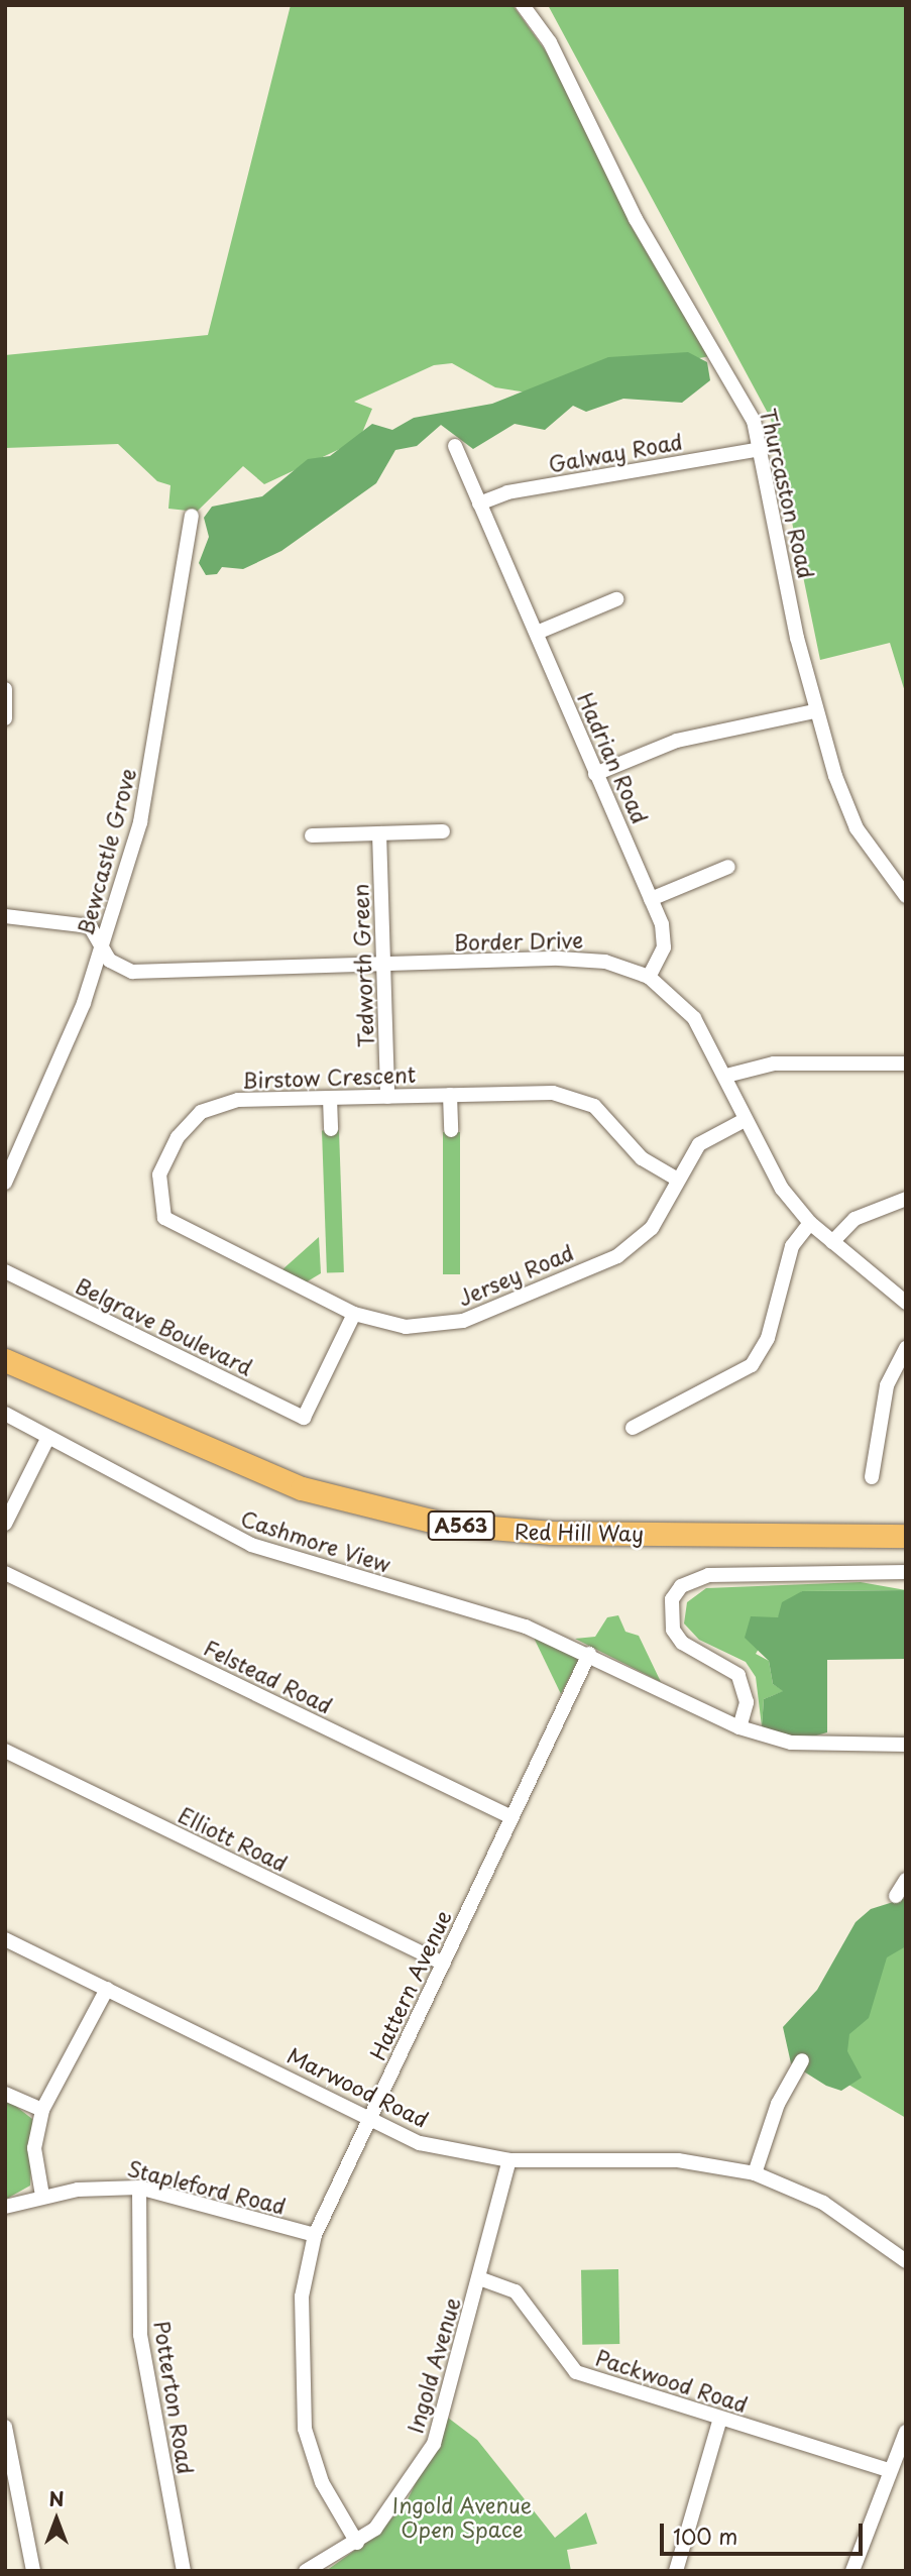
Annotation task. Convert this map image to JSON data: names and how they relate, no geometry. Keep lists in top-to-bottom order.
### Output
{
  "streets": {
    "highway": ["A563", "Red Hill Way"],
    "street": [
      "Galway Road",
      "Thurcaston Road",
      "Hadrian Road",
      "Bewcastle Grove",
      "Border Drive",
      "Tedworth Green",
      "Birstow Crescent",
      "Jersey Road",
      "Belgrave Boulevard",
      "Cashmore View",
      "Felstead Road",
      "Elliott Road",
      "Hattern Avenue",
      "Marwood Road",
      "Stapleford Road",
      "Ingold Avenue",
      "Packwood Road",
      "Potterton Road"
    ]
  },
  "crossings": [
    ["Galway Road", "Thurcaston Road"],
    ["Galway Road", "Hadrian Road"],
    ["Hadrian Road", "Border Drive"],
    ["Bewcastle Grove", "Border Drive"],
    ["Border Drive", "Tedworth Green"],
    ["Border Drive", "Jersey Road"],
    ["Tedworth Green", "Birstow Crescent"],
    ["Birstow Crescent", "Jersey Road"],
    ["Birstow Crescent", "Belgrave Boulevard"],
    ["Jersey Road", "Belgrave Boulevard"],
    ["Cashmore View", "Hattern Avenue"],
    ["Felstead Road", "Hattern Avenue"],
    ["Elliott Road", "Hattern Avenue"],
    ["Hattern Avenue", "Marwood Road"],
    ["Hattern Avenue", "Stapleford Road"],
    ["Hattern Avenue", "Ingold Avenue"],
    ["Marwood Road", "Ingold Avenue"],
    ["Stapleford Road", "Potterton Road"],
    ["Ingold Avenue", "Packwood Road"]
  ],
  "parks": ["Ingold Avenue Open Space"],
  "scale_bar": "100 m",
  "north": "top"
}
